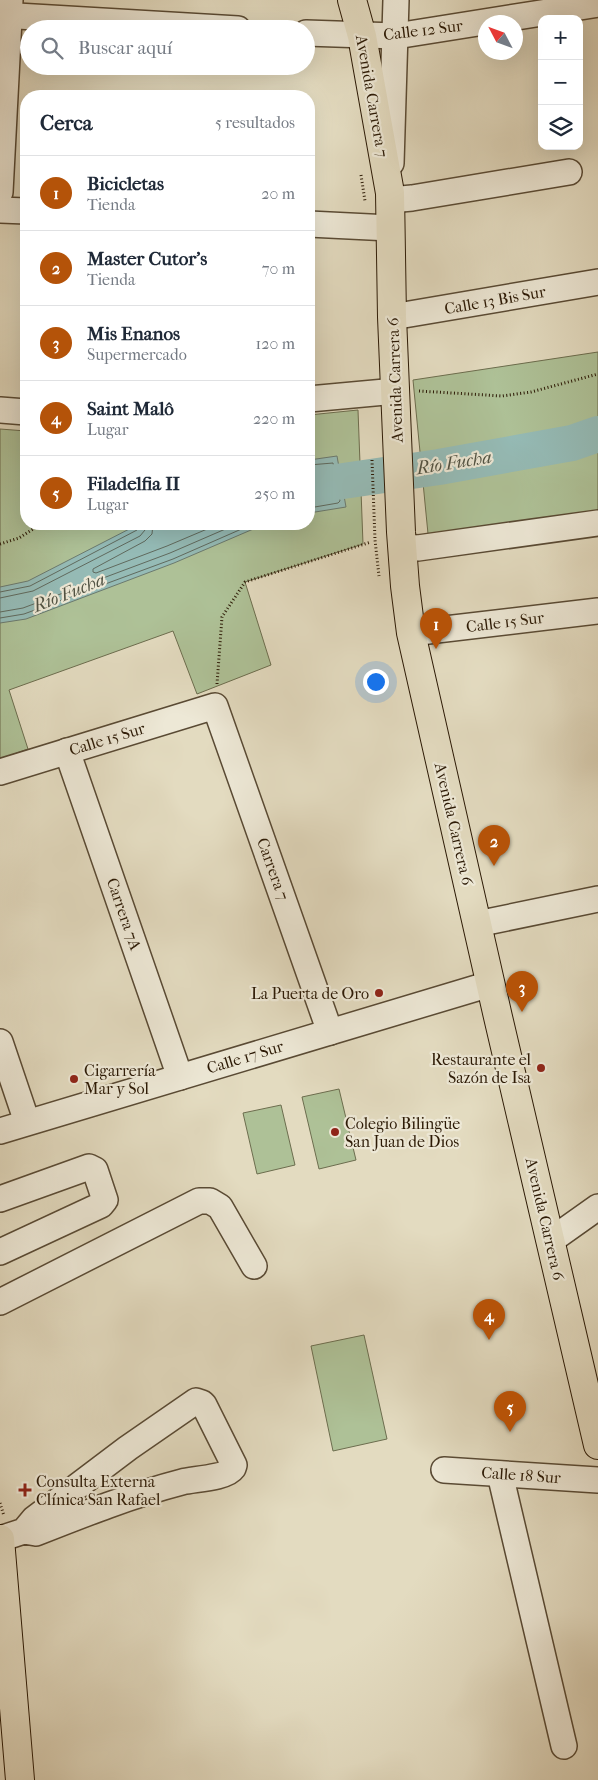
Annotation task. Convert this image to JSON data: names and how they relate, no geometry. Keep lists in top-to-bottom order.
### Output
{
  "streets": {
    "main road": ["Avenida Carrera 7", "Avenida Carrera 6"],
    "street": [
      "Calle 12 Sur",
      "Calle 13 Bis Sur",
      "Calle 15 Sur",
      "Carrera 7",
      "Carrera 7A",
      "Calle 17 Sur",
      "Calle 18 Sur"
    ]
  },
  "crossings": [
    ["Calle 12 Sur", "Avenida Carrera 7"],
    ["Avenida Carrera 7", "Avenida Carrera 6"],
    ["Calle 13 Bis Sur", "Avenida Carrera 6"],
    ["Avenida Carrera 6", "Calle 15 Sur"],
    ["Avenida Carrera 6", "Calle 17 Sur"],
    ["Calle 15 Sur", "Carrera 7"],
    ["Calle 15 Sur", "Carrera 7A"],
    ["Carrera 7", "Calle 17 Sur"],
    ["Carrera 7A", "Calle 17 Sur"]
  ],
  "water": ["Río Fucha"],
  "places": {
    "other": [
      "La Puerta de Oro",
      "Restaurante el Sazón de Isa",
      "Cigarrería Mar y Sol",
      "Colegio Bilingüe San Juan de Dios"
    ],
    "health": ["Consulta Externa Clínica San Rafael"]
  },
  "north": "top left",
  "page": {
    "map_buttons": ["+", "−"],
    "search": "Buscar aquí",
    "heading": ["Cerca", "5 resultados"],
    "list": [
      {
        "mark": "1",
        "name": "Bicicletas",
        "note": "Tienda",
        "value": "20 m"
      },
      {
        "mark": "2",
        "name": "Master Cutor's",
        "note": "Tienda",
        "value": "70 m"
      },
      {
        "mark": "3",
        "name": "Mis Enanos",
        "note": "Supermercado",
        "value": "120 m"
      },
      {
        "mark": "4",
        "name": "Saint Malô",
        "note": "Lugar",
        "value": "220 m"
      },
      {
        "mark": "5",
        "name": "Filadelfia II",
        "note": "Lugar",
        "value": "250 m"
      }
    ],
    "pins": [
      "1",
      "2",
      "3",
      "4",
      "5"
    ]
  }
}
